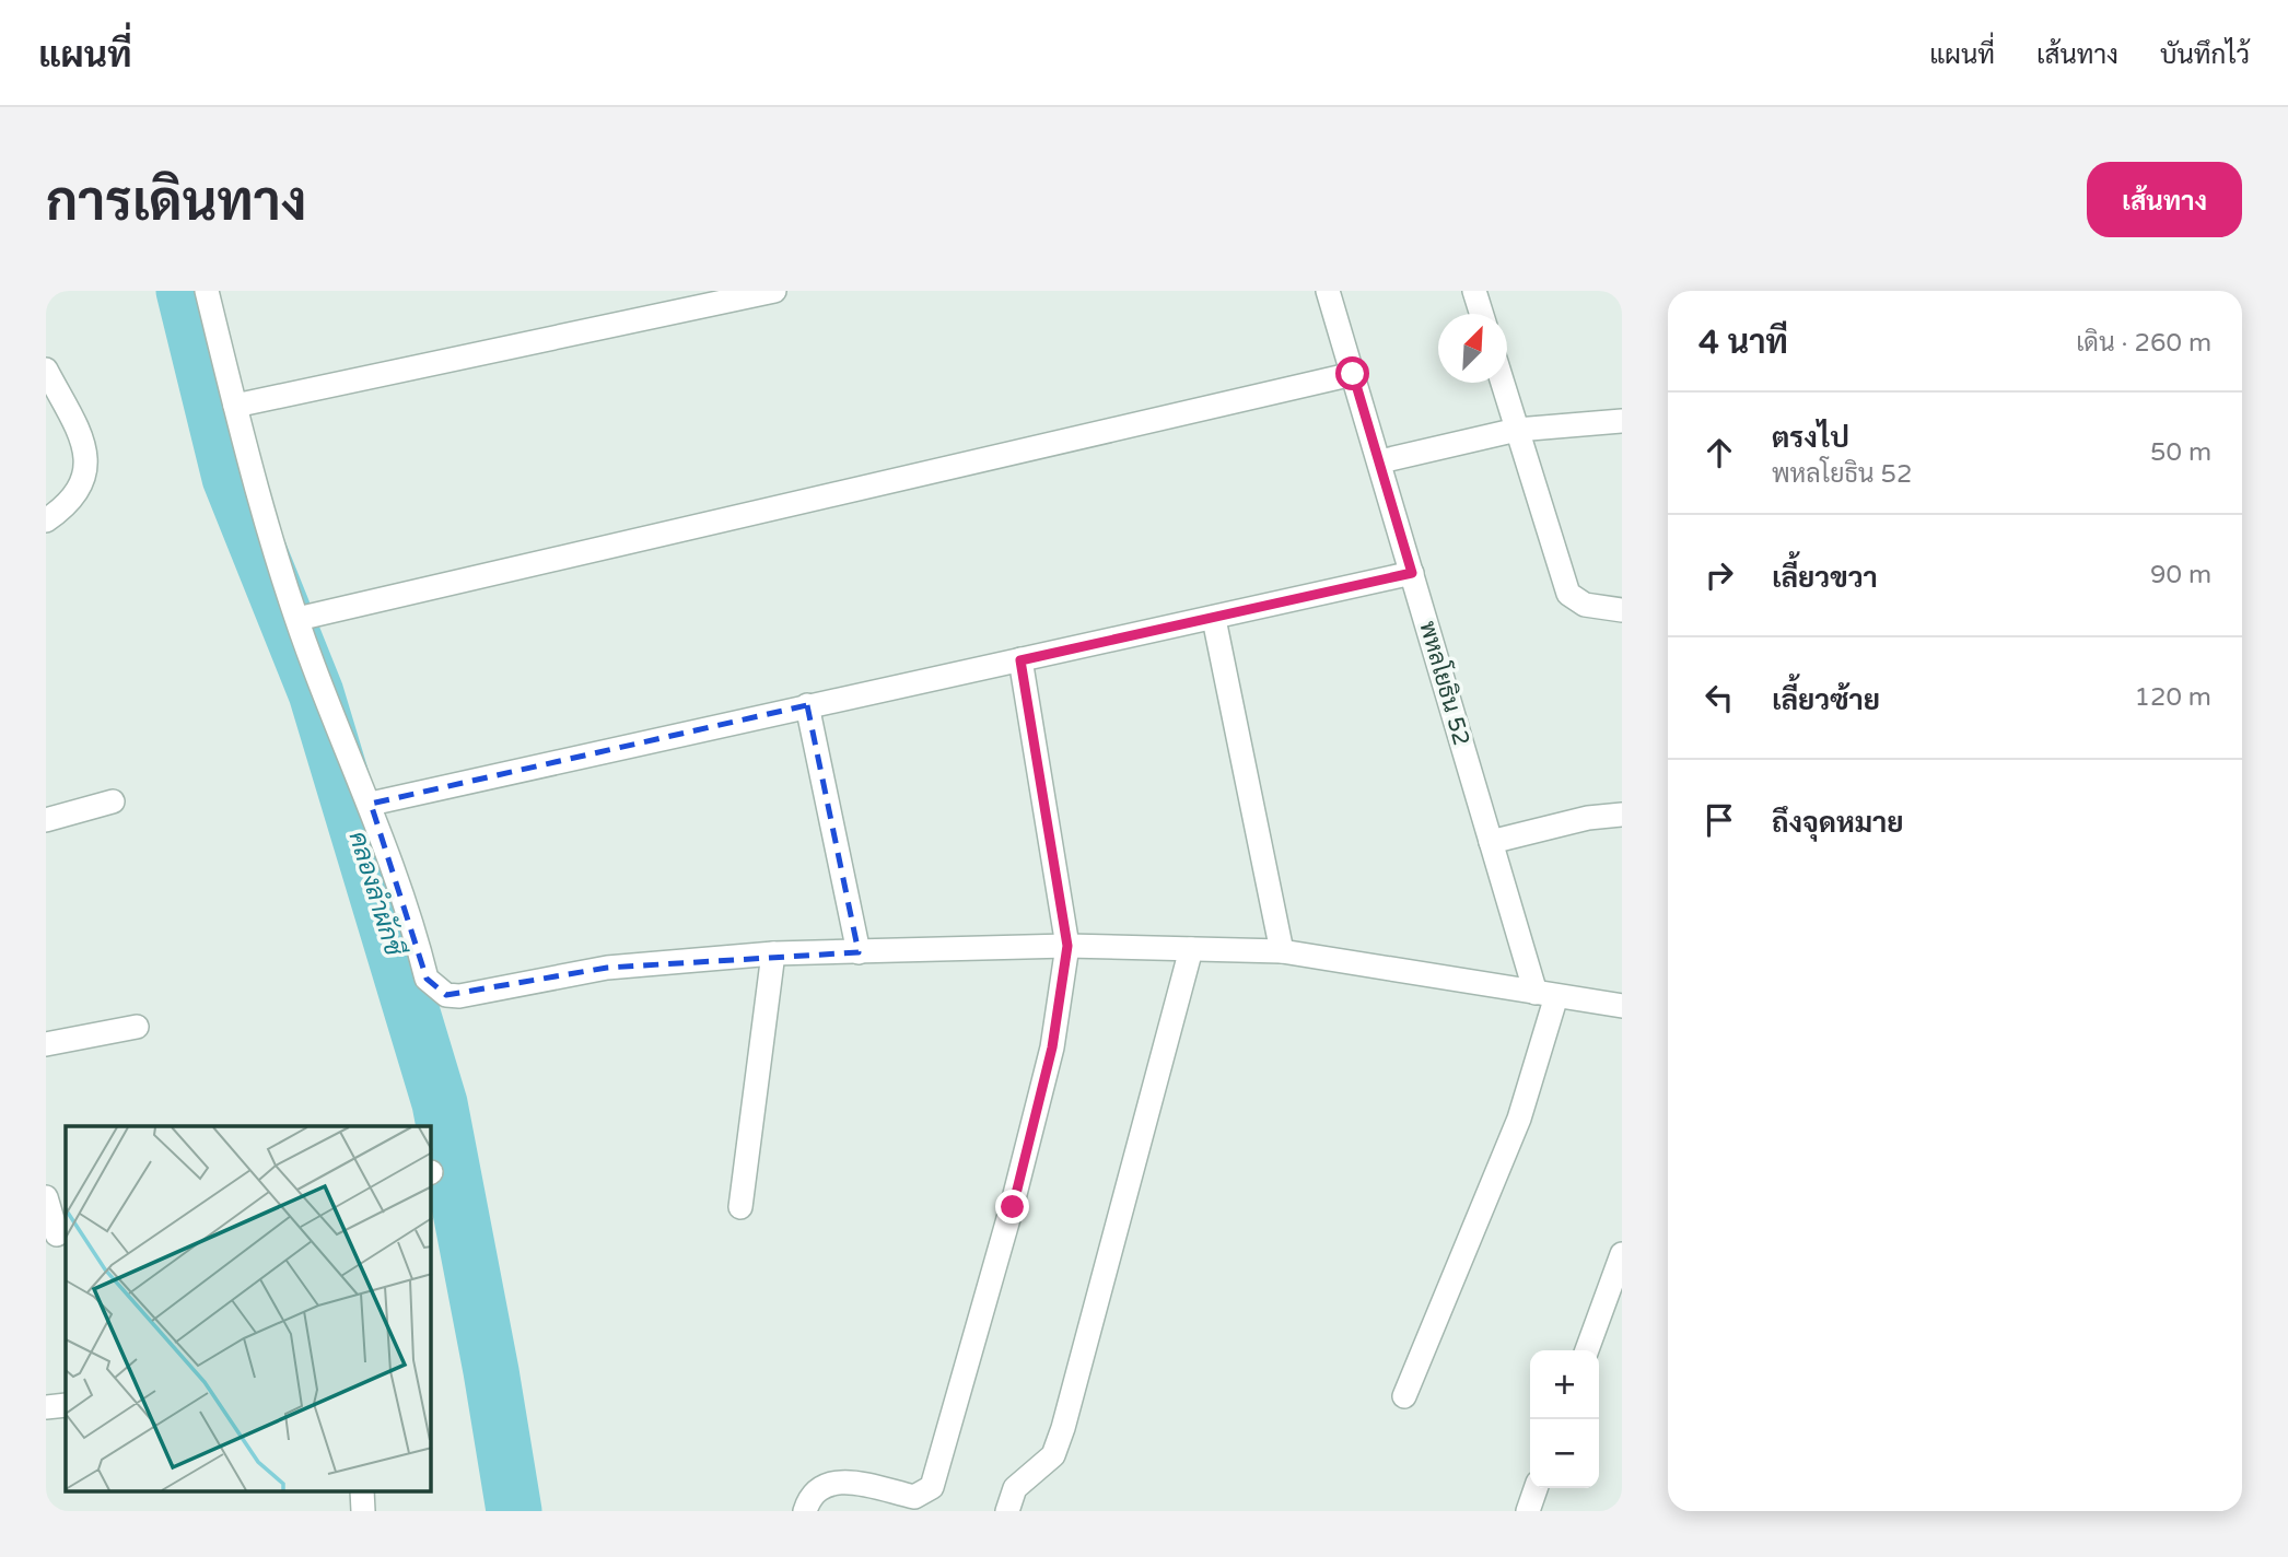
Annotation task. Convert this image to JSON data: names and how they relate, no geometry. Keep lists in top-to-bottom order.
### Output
{
  "streets": {
    "street": ["พหลโยธิน 52"]
  },
  "water": ["คลองลำผักชี"],
  "north": "top right",
  "page": {
    "header": "แผนที่",
    "nav": ["แผนที่", "เส้นทาง", "บันทึกไว้"],
    "buttons": "เส้นทาง",
    "title": "การเดินทาง",
    "heading": ["4 นาที", "เดิน · 260 m"],
    "list": [
      ["ตรงไป", "พหลโยธิน 52", "50 m"],
      ["เลี้ยวขวา", "90 m"],
      ["เลี้ยวซ้าย", "120 m"],
      "ถึงจุดหมาย"
    ],
    "map_buttons": ["+", "−"]
  }
}
